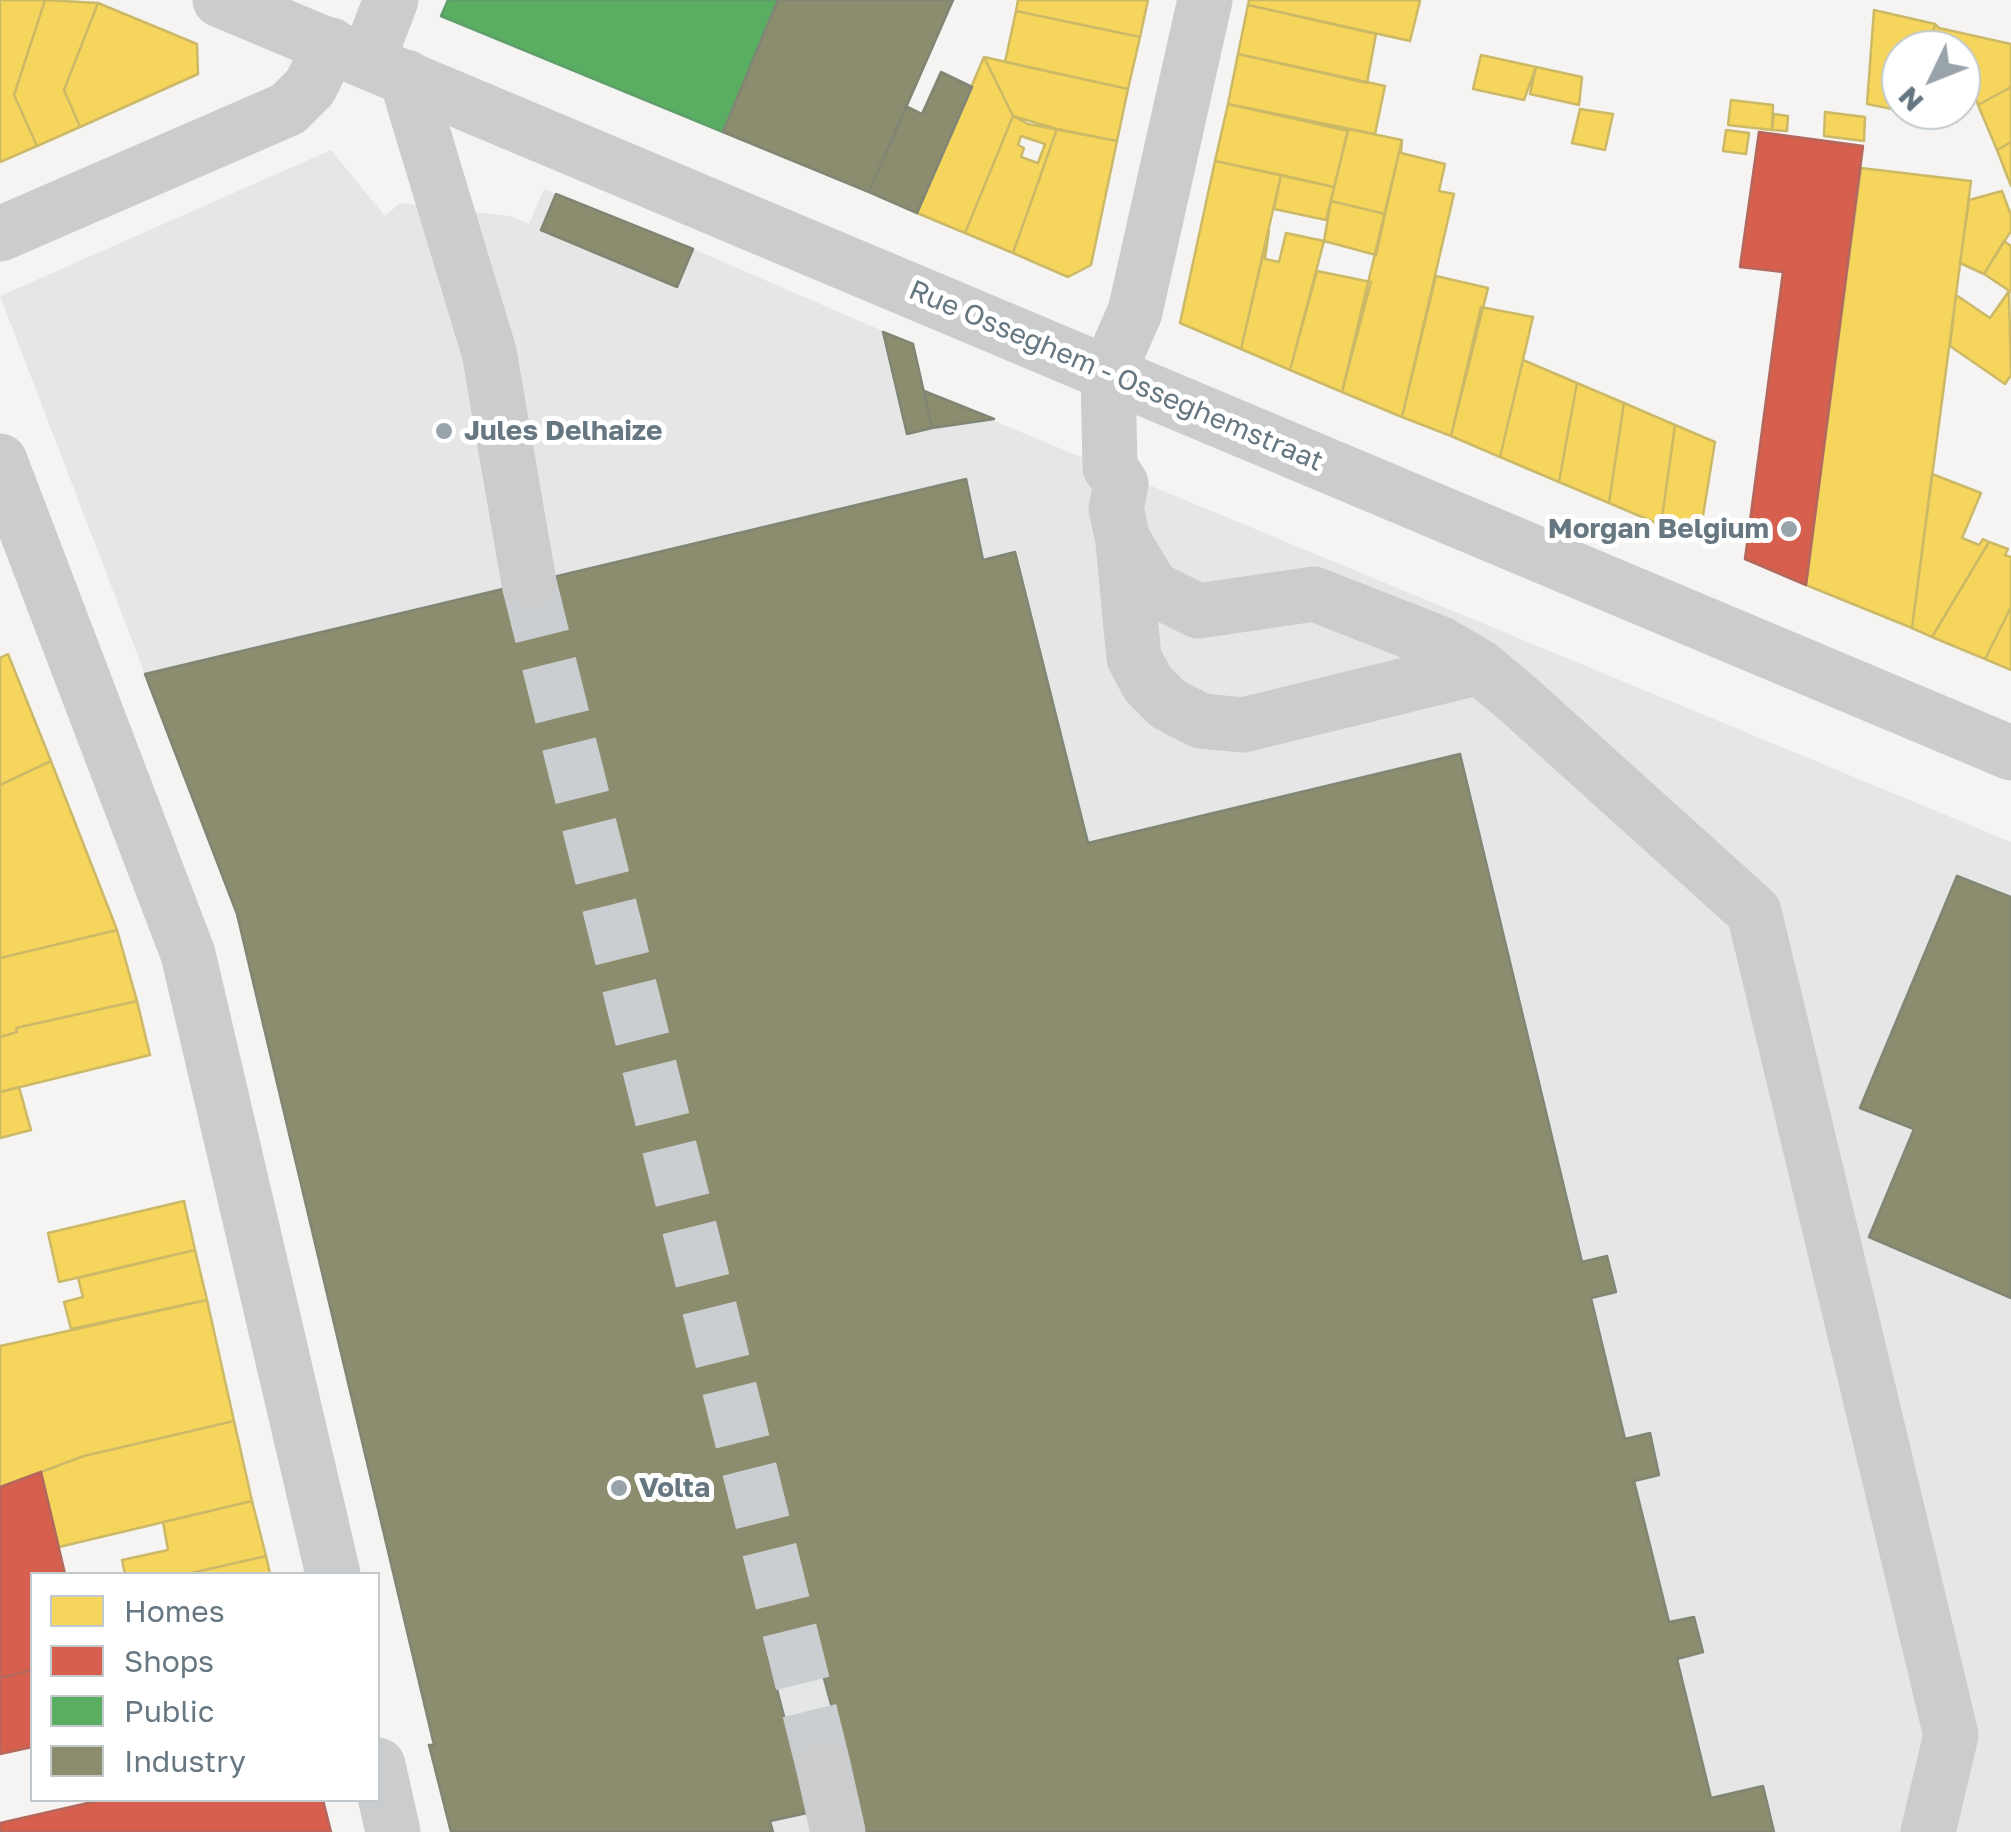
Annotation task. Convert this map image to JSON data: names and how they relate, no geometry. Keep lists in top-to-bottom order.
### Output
{
  "streets": {
    "street": ["Rue Osseghem - Osseghemstraat"]
  },
  "places": ["Jules Delhaize", "Morgan Belgium", "Volta"],
  "legend": [
    "Homes",
    "Shops",
    "Public",
    "Industry"
  ],
  "north": "bottom left"
}
